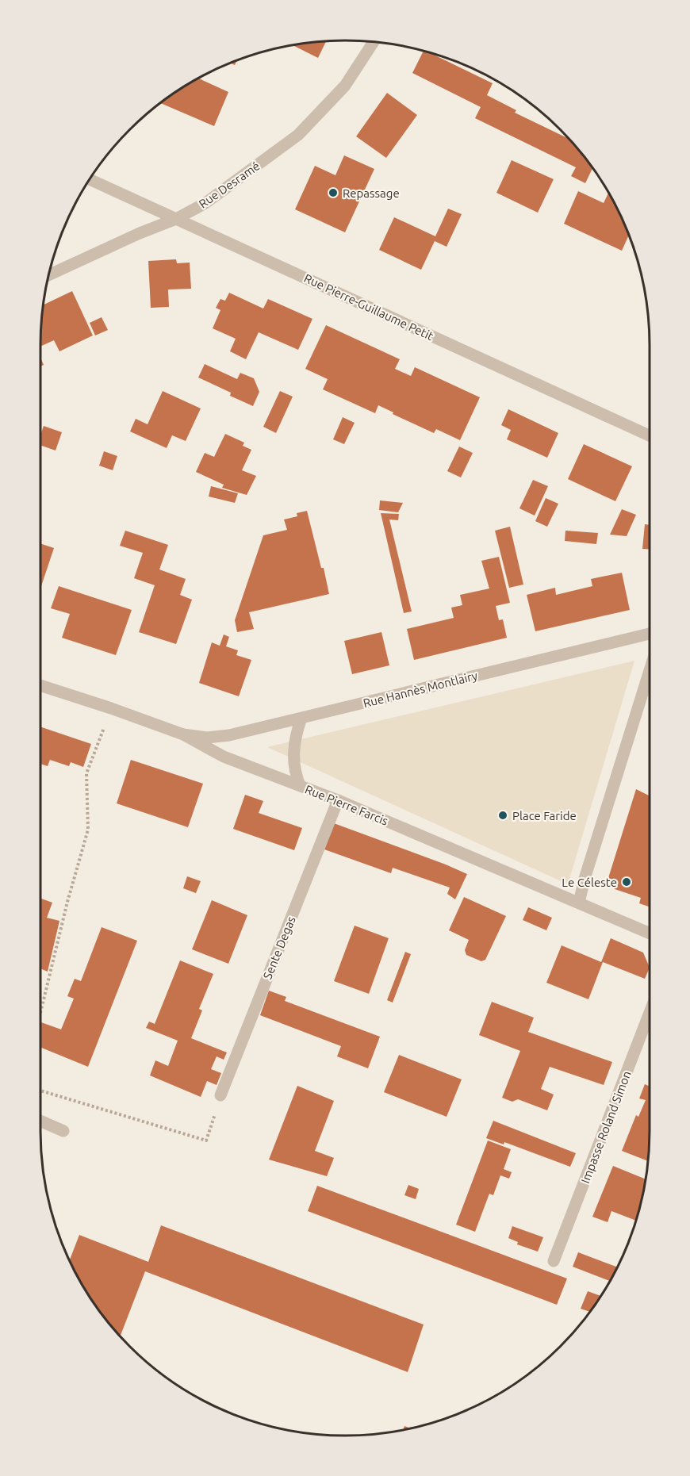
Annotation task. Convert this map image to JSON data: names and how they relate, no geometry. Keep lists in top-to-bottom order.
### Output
{
  "streets": {
    "street": [
      "Rue Desramé",
      "Rue Pierre-Guillaume Petit",
      "Rue Hannès Montlairy",
      "Rue Pierre Farcis",
      "Sente Degas",
      "Impasse Roland Simon"
    ]
  },
  "crossings": [
    ["Rue Desramé", "Rue Pierre-Guillaume Petit"],
    ["Rue Hannès Montlairy", "Rue Pierre Farcis"],
    ["Rue Pierre Farcis", "Sente Degas"]
  ],
  "places": ["Repassage", "Place Faride", "Le Céleste"]
}
